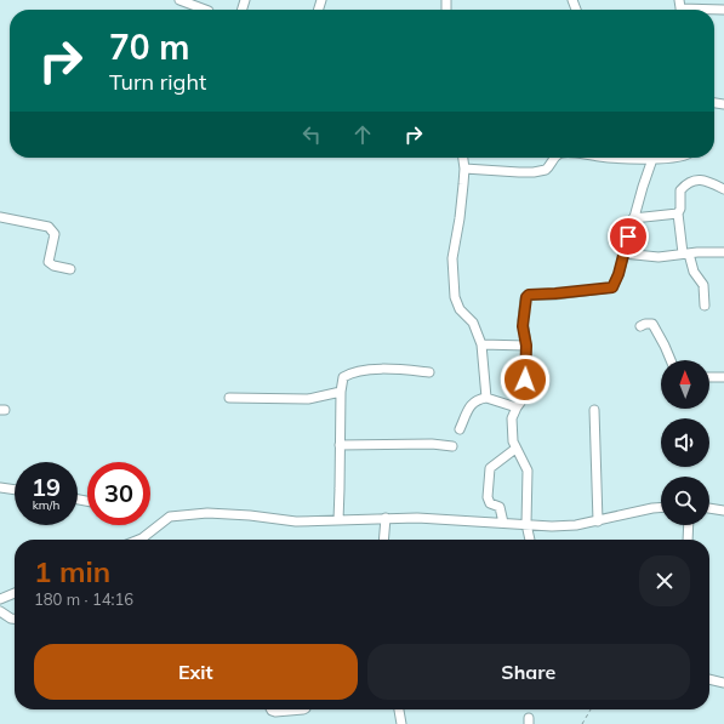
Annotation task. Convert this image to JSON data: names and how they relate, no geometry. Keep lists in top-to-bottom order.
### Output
{
  "north": "top",
  "page": {
    "turn": ["70 m", "Turn right"],
    "speed": "19 km/h",
    "limit": "30",
    "heading": ["1 min", "180 m · 14:16"],
    "buttons": ["Exit", "Share"]
  }
}
